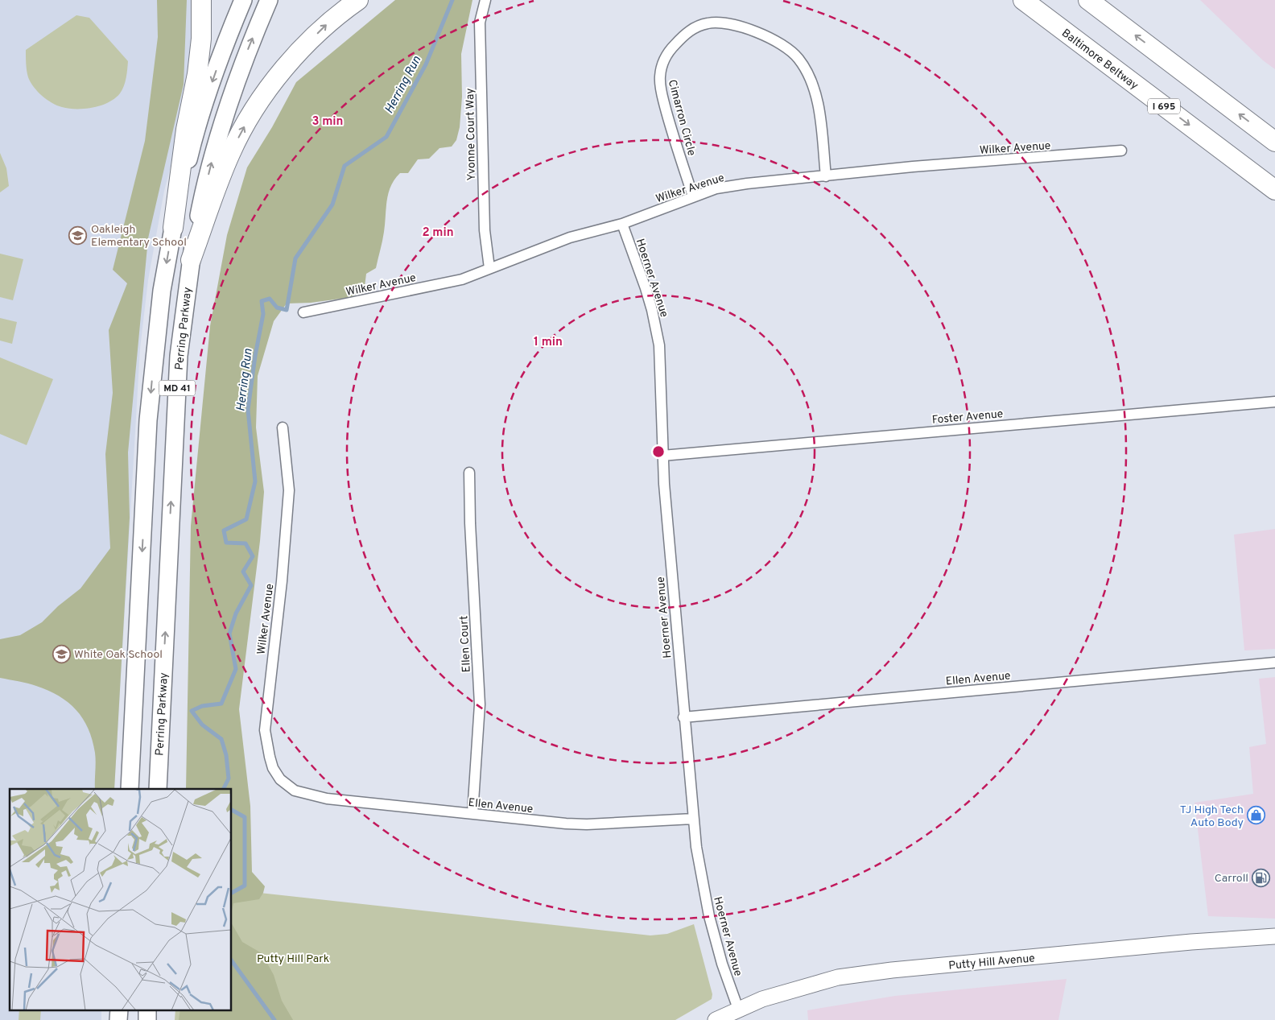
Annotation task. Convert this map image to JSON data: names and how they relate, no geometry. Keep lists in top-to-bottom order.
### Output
{
  "streets": {
    "highway": ["Baltimore Beltway", "I 695"],
    "main road": ["Perring Parkway", "MD 41", "Putty Hill Avenue"],
    "street": [
      "Cimarron Circle",
      "Yvonne Court Way",
      "Wilker Avenue",
      "Hoerner Avenue",
      "Foster Avenue",
      "Ellen Court",
      "Ellen Avenue"
    ]
  },
  "crossings": [
    ["Cimarron Circle", "Wilker Avenue"],
    ["Yvonne Court Way", "Wilker Avenue"],
    ["Wilker Avenue", "Hoerner Avenue"],
    ["Wilker Avenue", "Ellen Avenue"],
    ["Hoerner Avenue", "Foster Avenue"],
    ["Hoerner Avenue", "Ellen Avenue"],
    ["Hoerner Avenue", "Putty Hill Avenue"],
    ["Ellen Court", "Ellen Avenue"]
  ],
  "water": ["Herring Run"],
  "parks": ["Putty Hill Park"],
  "places": {
    "school or university": ["Oakleigh Elementary School", "White Oak School"],
    "shop": ["TJ High Tech Auto Body"],
    "fuel station": ["Carroll"]
  },
  "rings": ["3 min", "2 min", "1 min"]
}
